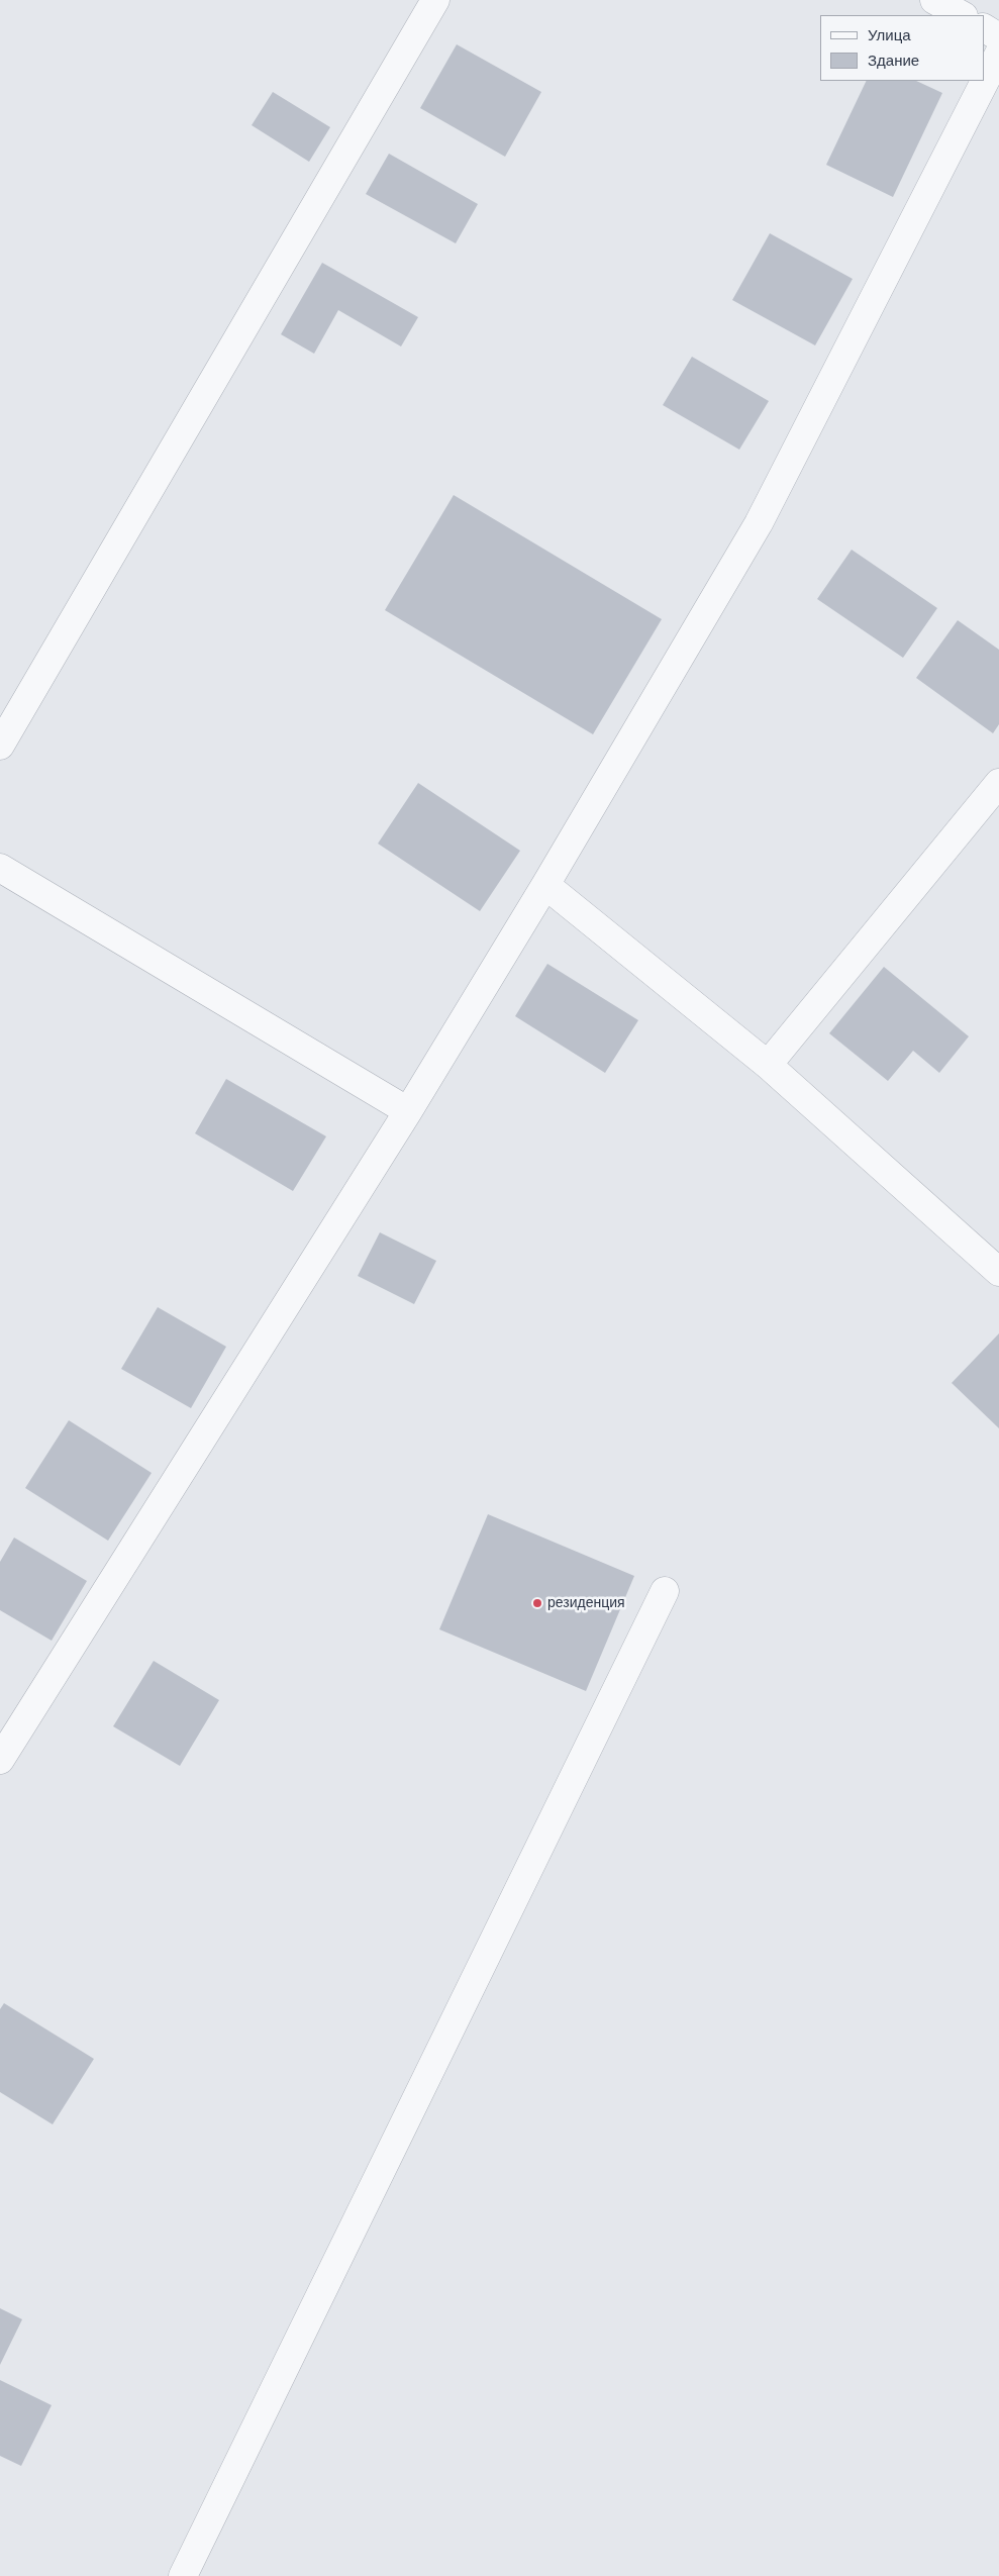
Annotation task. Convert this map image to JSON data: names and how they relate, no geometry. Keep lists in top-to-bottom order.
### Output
{
  "places": ["резиденция"],
  "legend": ["Улица", "Здание"]
}
